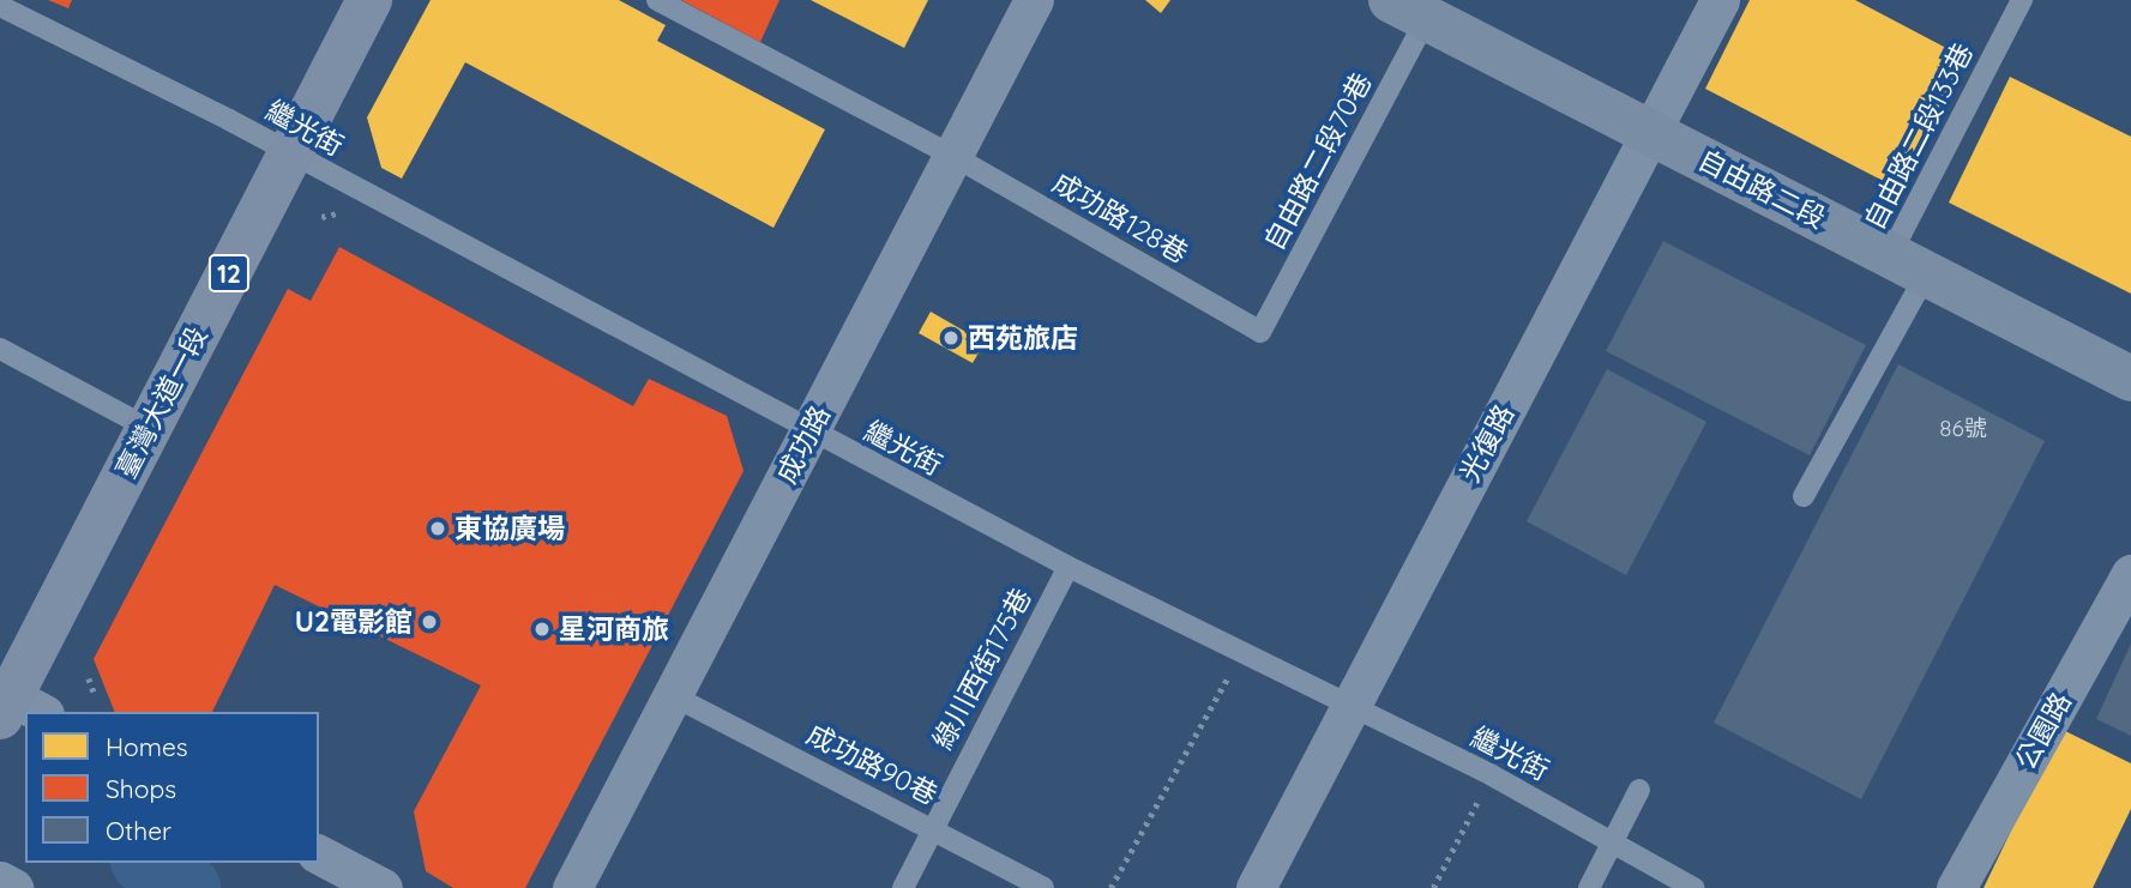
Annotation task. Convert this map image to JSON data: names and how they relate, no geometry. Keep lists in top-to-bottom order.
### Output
{
  "streets": {
    "main road": ["自由路二段", "12", "臺灣大道一段"],
    "street": ["光復路", "成功路", "公園路"],
    "lane": [
      "繼光街",
      "自由路二段133巷",
      "自由路二段70巷",
      "成功路128巷",
      "綠川西街175巷",
      "成功路90巷"
    ]
  },
  "crossings": [
    ["繼光街", "臺灣大道一段"],
    ["繼光街", "光復路"],
    ["繼光街", "成功路"],
    ["繼光街", "綠川西街175巷"],
    ["自由路二段133巷", "自由路二段"],
    ["自由路二段70巷", "自由路二段"],
    ["自由路二段70巷", "成功路128巷"],
    ["自由路二段", "光復路"],
    ["成功路128巷", "成功路"],
    ["成功路", "成功路90巷"],
    ["綠川西街175巷", "成功路90巷"]
  ],
  "places": [
    "西苑旅店",
    "東協廣場",
    "U2電影館",
    "星河商旅"
  ],
  "house_numbers": ["86號"],
  "legend": ["Homes", "Shops", "Other"]
}
